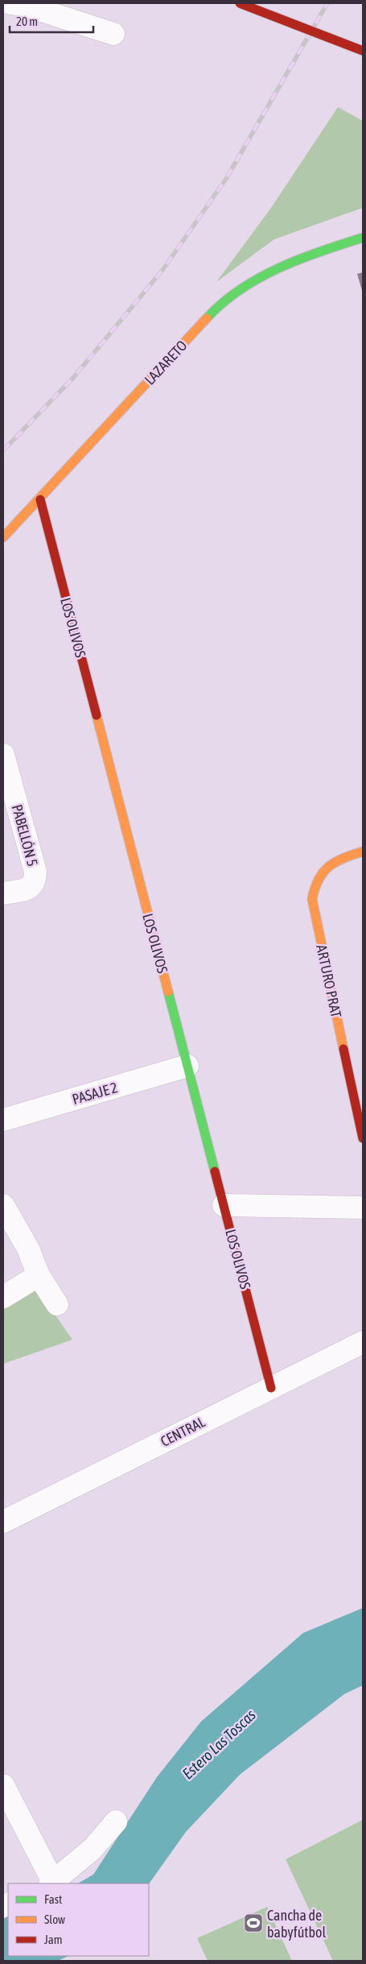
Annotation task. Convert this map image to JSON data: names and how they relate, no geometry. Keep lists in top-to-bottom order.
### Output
{
  "streets": {
    "street": [
      "LAZARETO",
      "LOS OLIVOS",
      "PABELLÓN 5",
      "ARTURO PRAT",
      "PASAJE 2",
      "CENTRAL"
    ]
  },
  "crossings": [
    ["LAZARETO", "LOS OLIVOS"],
    ["LOS OLIVOS", "PASAJE 2"],
    ["LOS OLIVOS", "CENTRAL"]
  ],
  "water": ["Estero Las Toscas"],
  "places": {
    "sports": ["Cancha de babyfútbol"]
  },
  "legend": ["Fast", "Slow", "Jam"],
  "scale_bar": "20 m"
}
